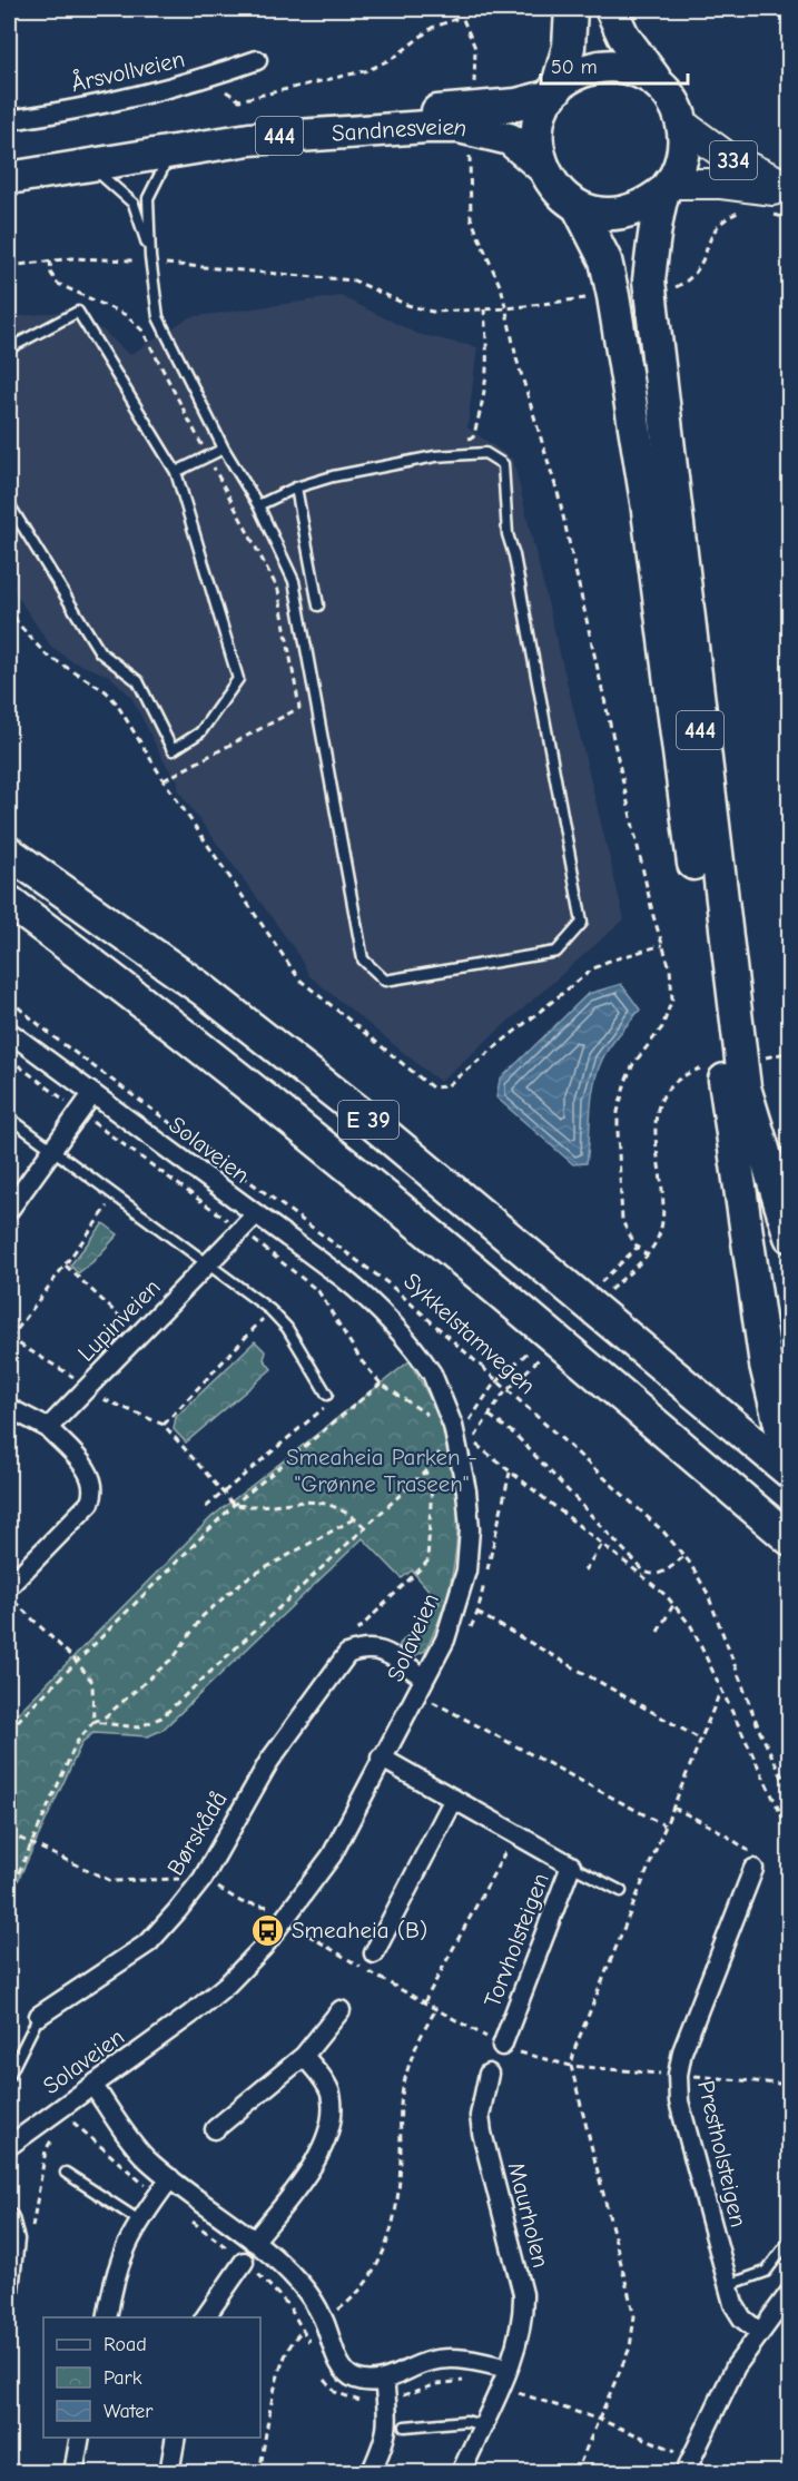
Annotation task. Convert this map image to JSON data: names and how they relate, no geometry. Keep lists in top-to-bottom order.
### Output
{
  "streets": {
    "highway": ["Sandnesveien", "444", "E 39"],
    "main road": ["334"],
    "street": [
      "Årsvollveien",
      "Solaveien",
      "Lupinveien",
      "Børskådå",
      "Torvholsteigen",
      "Prestholsteigen",
      "Maurholen"
    ],
    "path": ["Sykkelstamvegen"]
  },
  "crossings": [
    ["Sandnesveien", "444"],
    ["Sandnesveien", "334"],
    ["444", "334"],
    ["Solaveien", "Lupinveien"],
    ["Solaveien", "Torvholsteigen"]
  ],
  "parks": ["Smeaheia Parken - \"Grønne Traseen\""],
  "places": {
    "bus stop": ["Smeaheia (B)"]
  },
  "legend": ["Road", "Park", "Water"],
  "scale_bar": "50 m"
}
